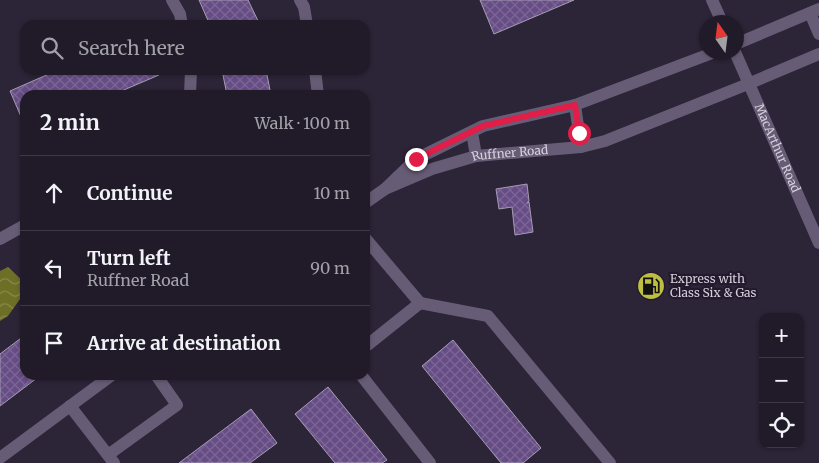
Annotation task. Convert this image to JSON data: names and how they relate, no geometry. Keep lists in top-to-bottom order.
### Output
{
  "streets": {
    "street": ["MacArthur Road", "Ruffner Road"]
  },
  "crossings": [
    ["MacArthur Road", "Ruffner Road"]
  ],
  "places": {
    "fuel station": ["Express with Class Six & Gas"]
  },
  "north": "top",
  "page": {
    "search": "Search here",
    "heading": ["2 min", "Walk · 100 m"],
    "list": [
      ["Continue", "10 m"],
      ["Turn left", "Ruffner Road", "90 m"],
      "Arrive at destination"
    ],
    "map_buttons": ["+", "−"]
  }
}
